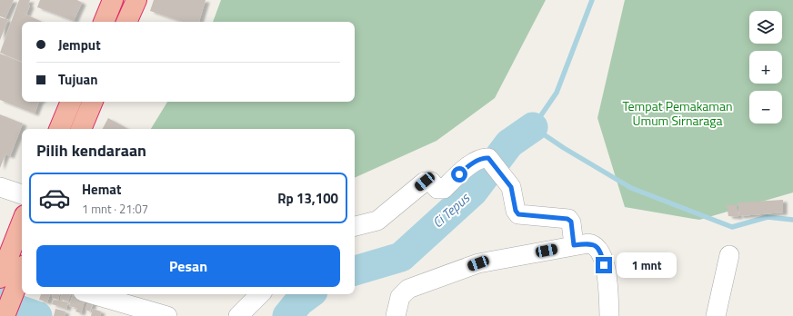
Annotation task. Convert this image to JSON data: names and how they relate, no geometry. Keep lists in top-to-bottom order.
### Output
{
  "water": ["Ci Tepus"],
  "parks": ["Tempat Pemakaman Umum Sirnaraga"],
  "page": {
    "map_buttons": ["+", "−"],
    "banner": ["Jemput", "Tujuan"],
    "heading": "Pilih kendaraan",
    "list": [
      {
        "name": "Hemat",
        "note": "1 mnt · 21:07",
        "value": "Rp 13,100"
      }
    ],
    "buttons": "Pesan",
    "bubble": "1 mnt"
  }
}
